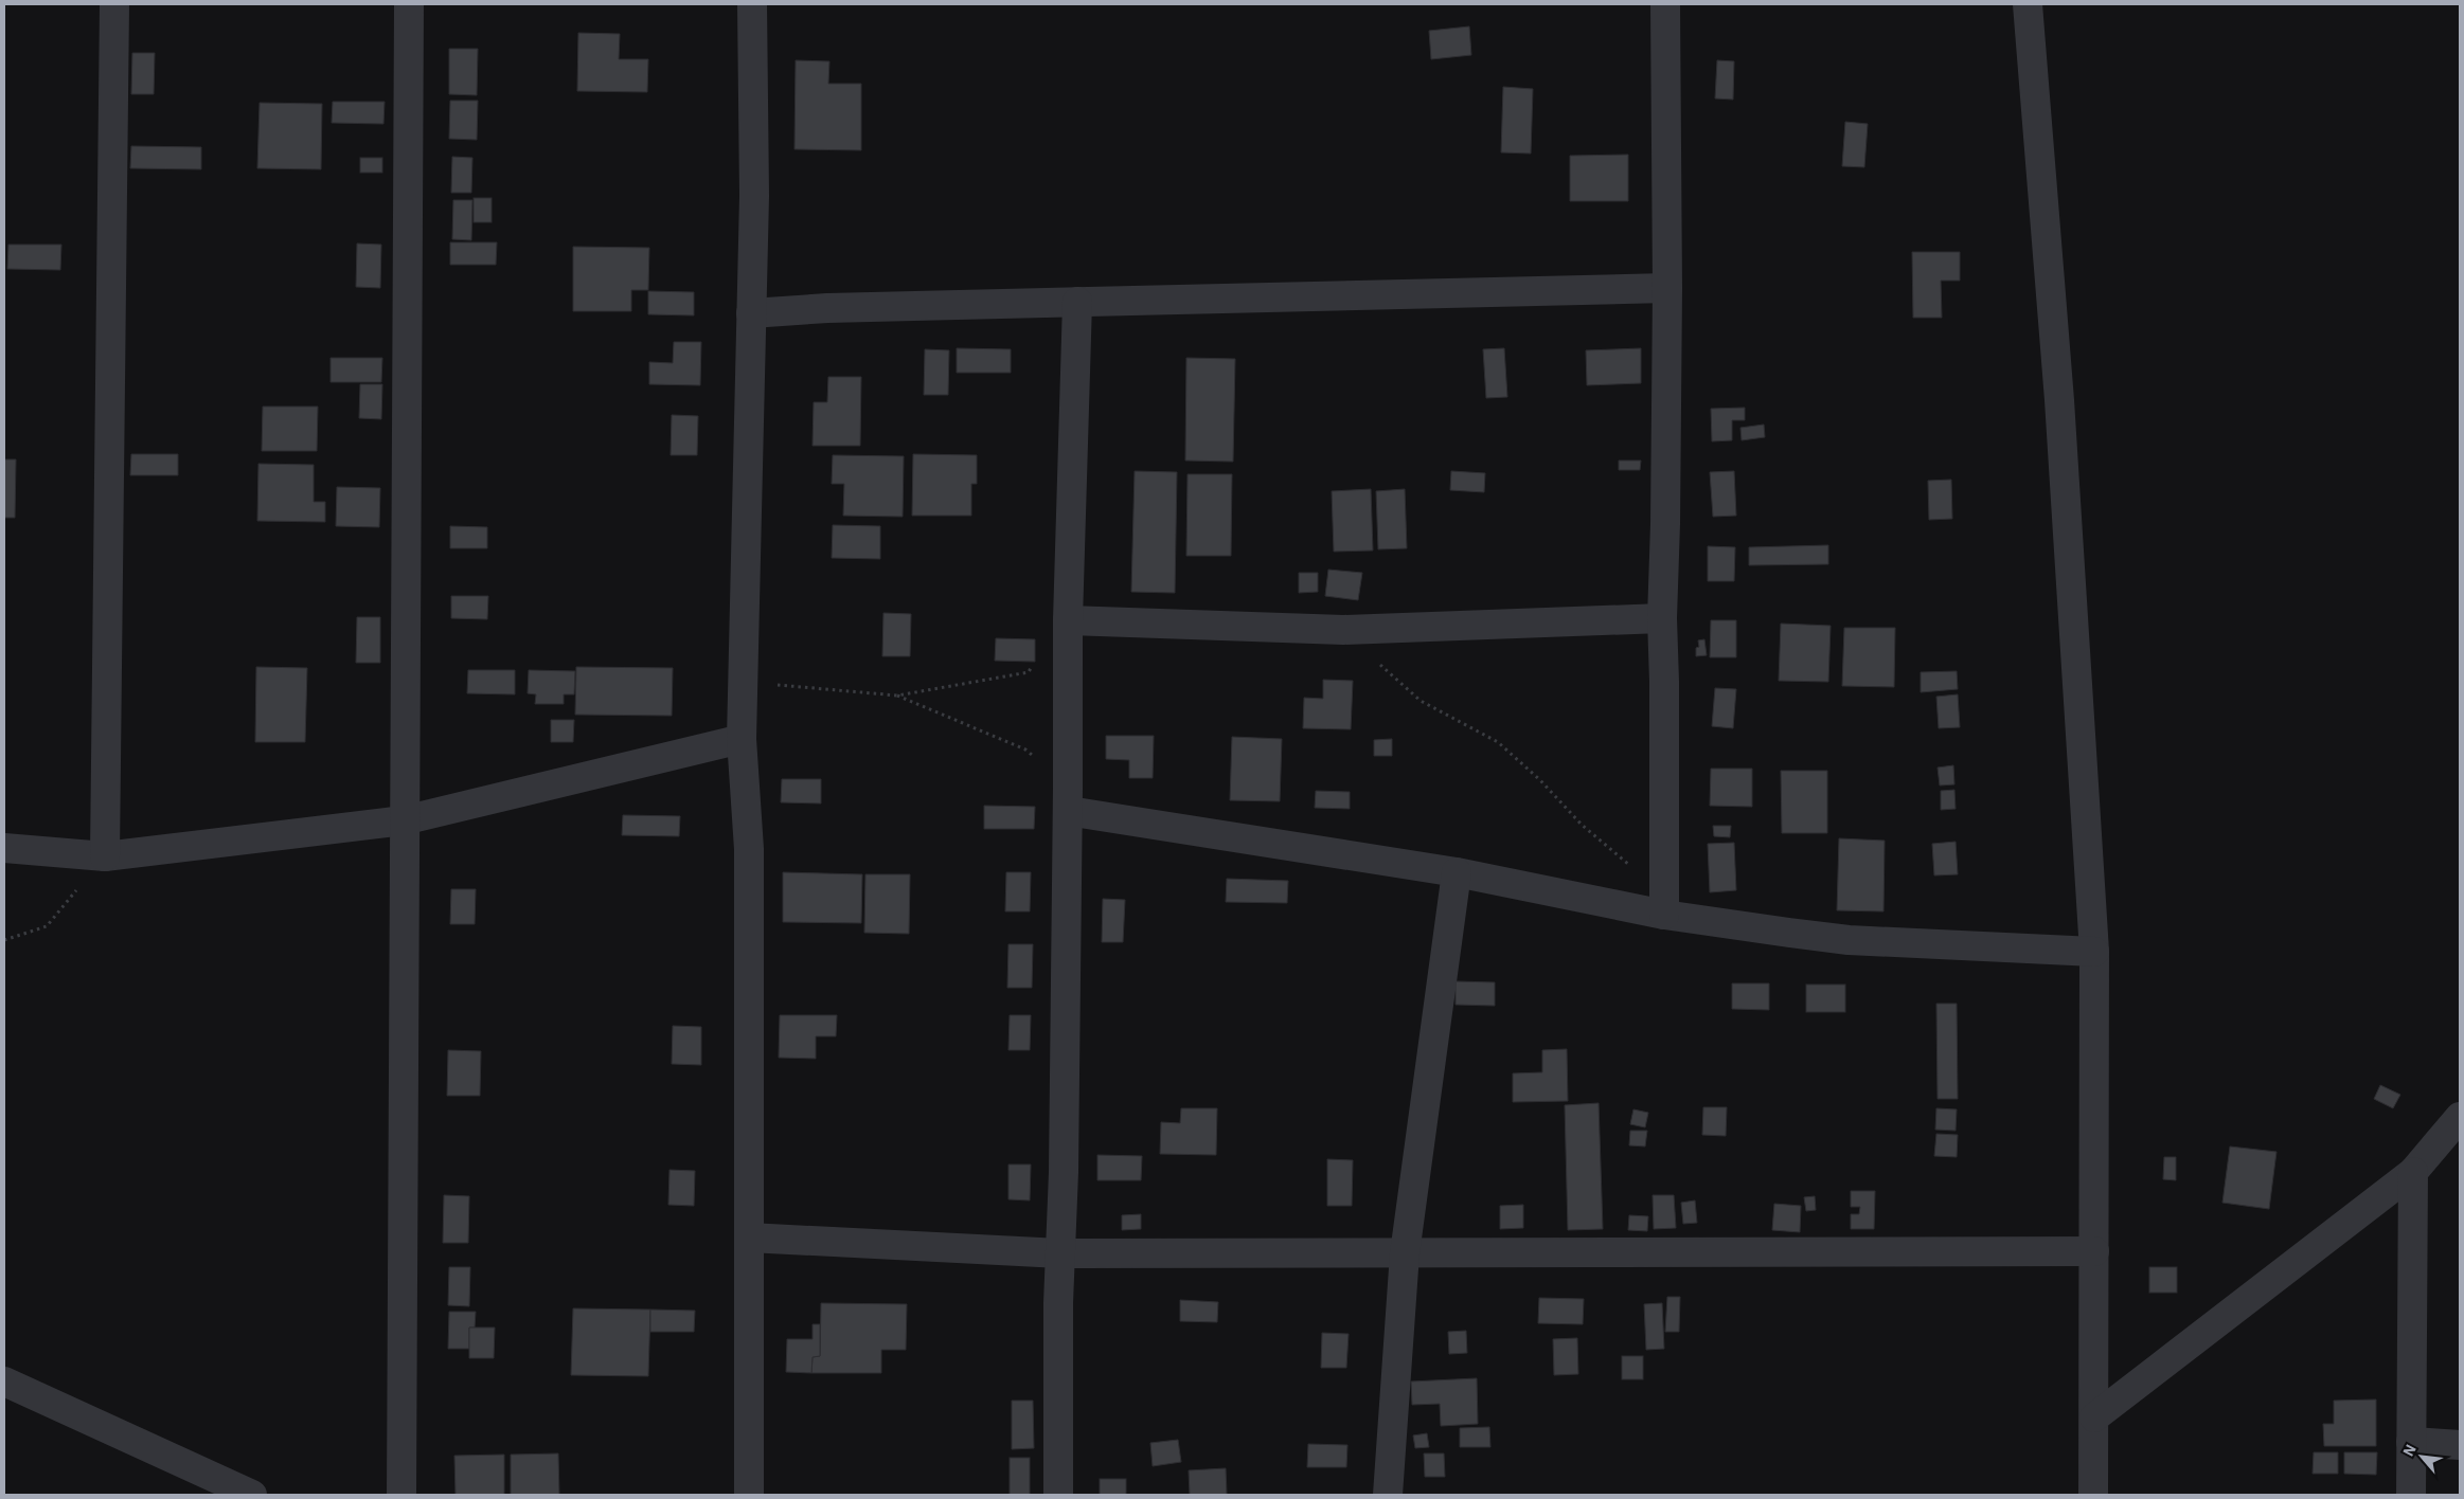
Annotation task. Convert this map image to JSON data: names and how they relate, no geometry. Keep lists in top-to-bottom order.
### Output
{
  "north": "top left"
}
